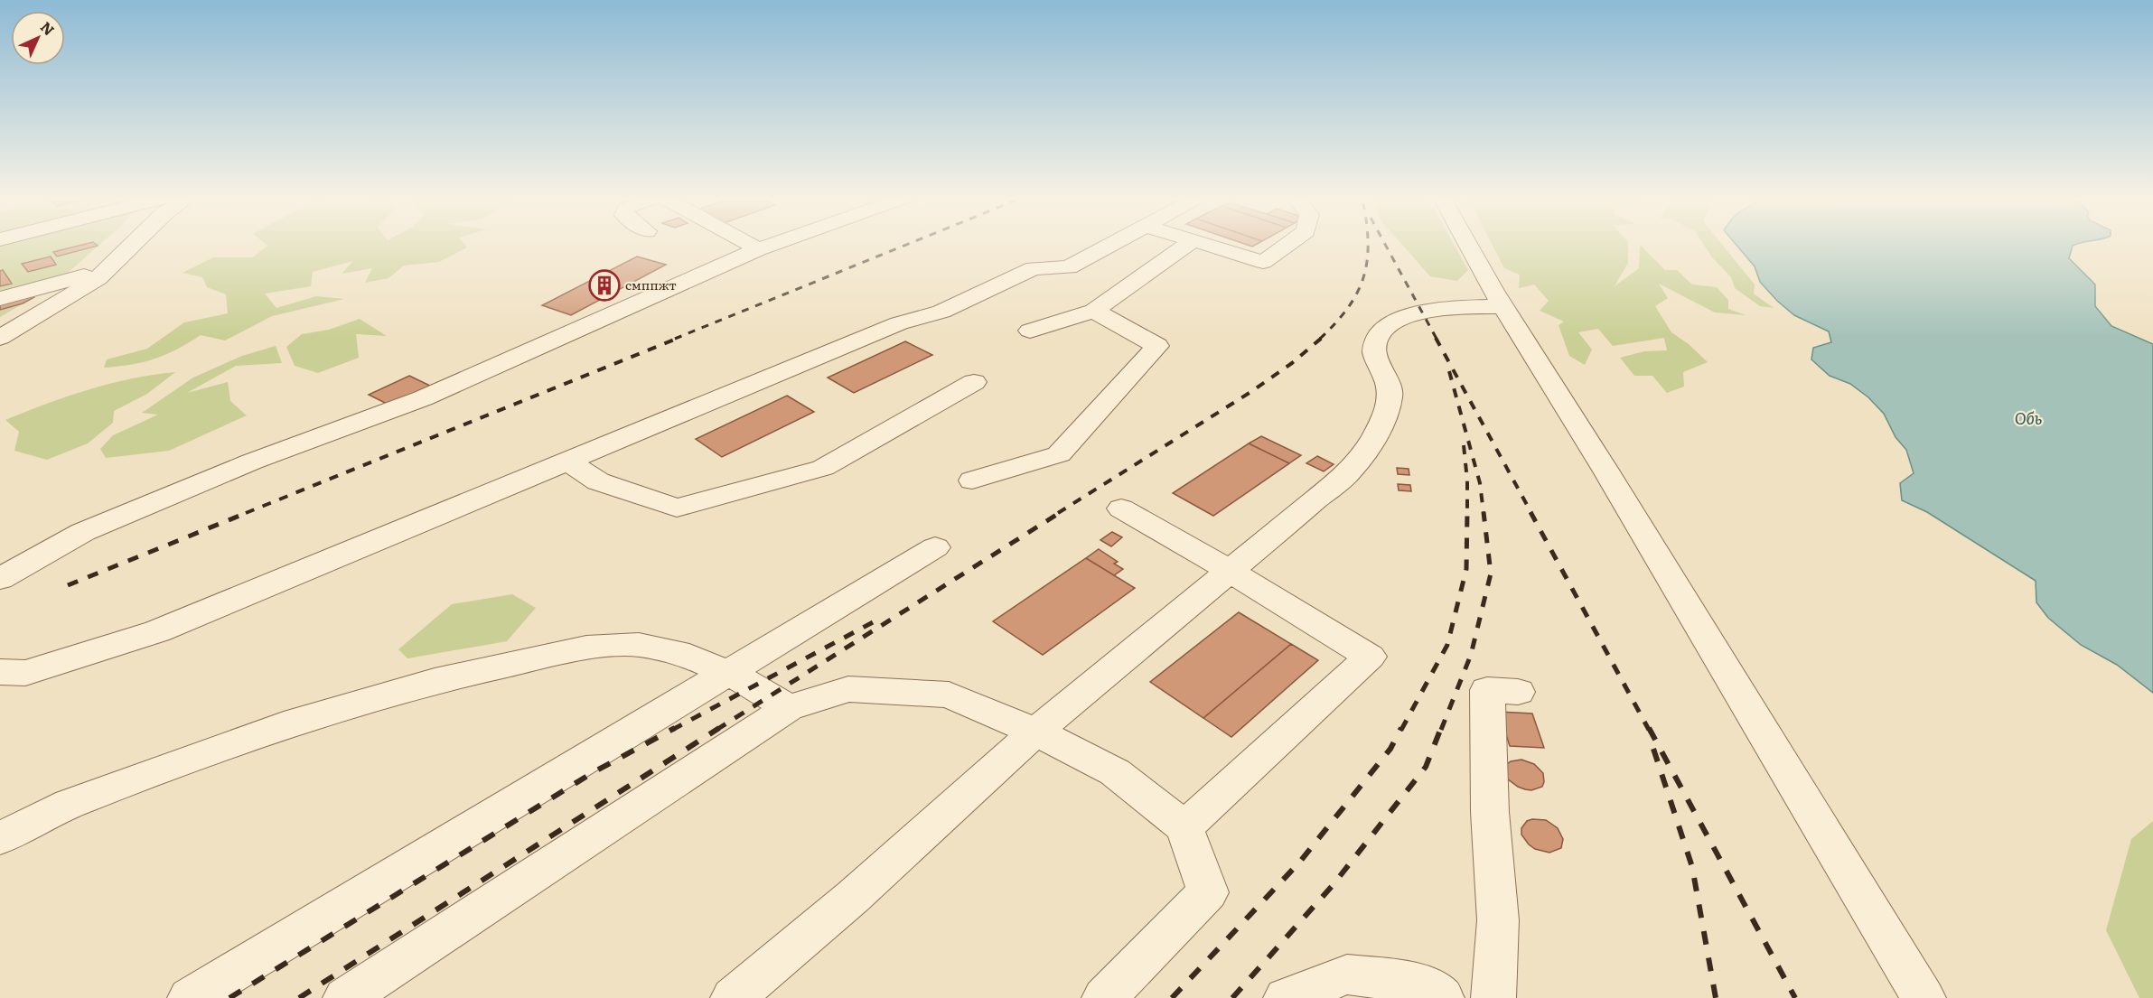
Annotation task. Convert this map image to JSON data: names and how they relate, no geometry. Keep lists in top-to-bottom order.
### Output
{
  "water": ["Обь"],
  "places": {
    "building": ["смппжт"]
  },
  "north": "top right"
}
